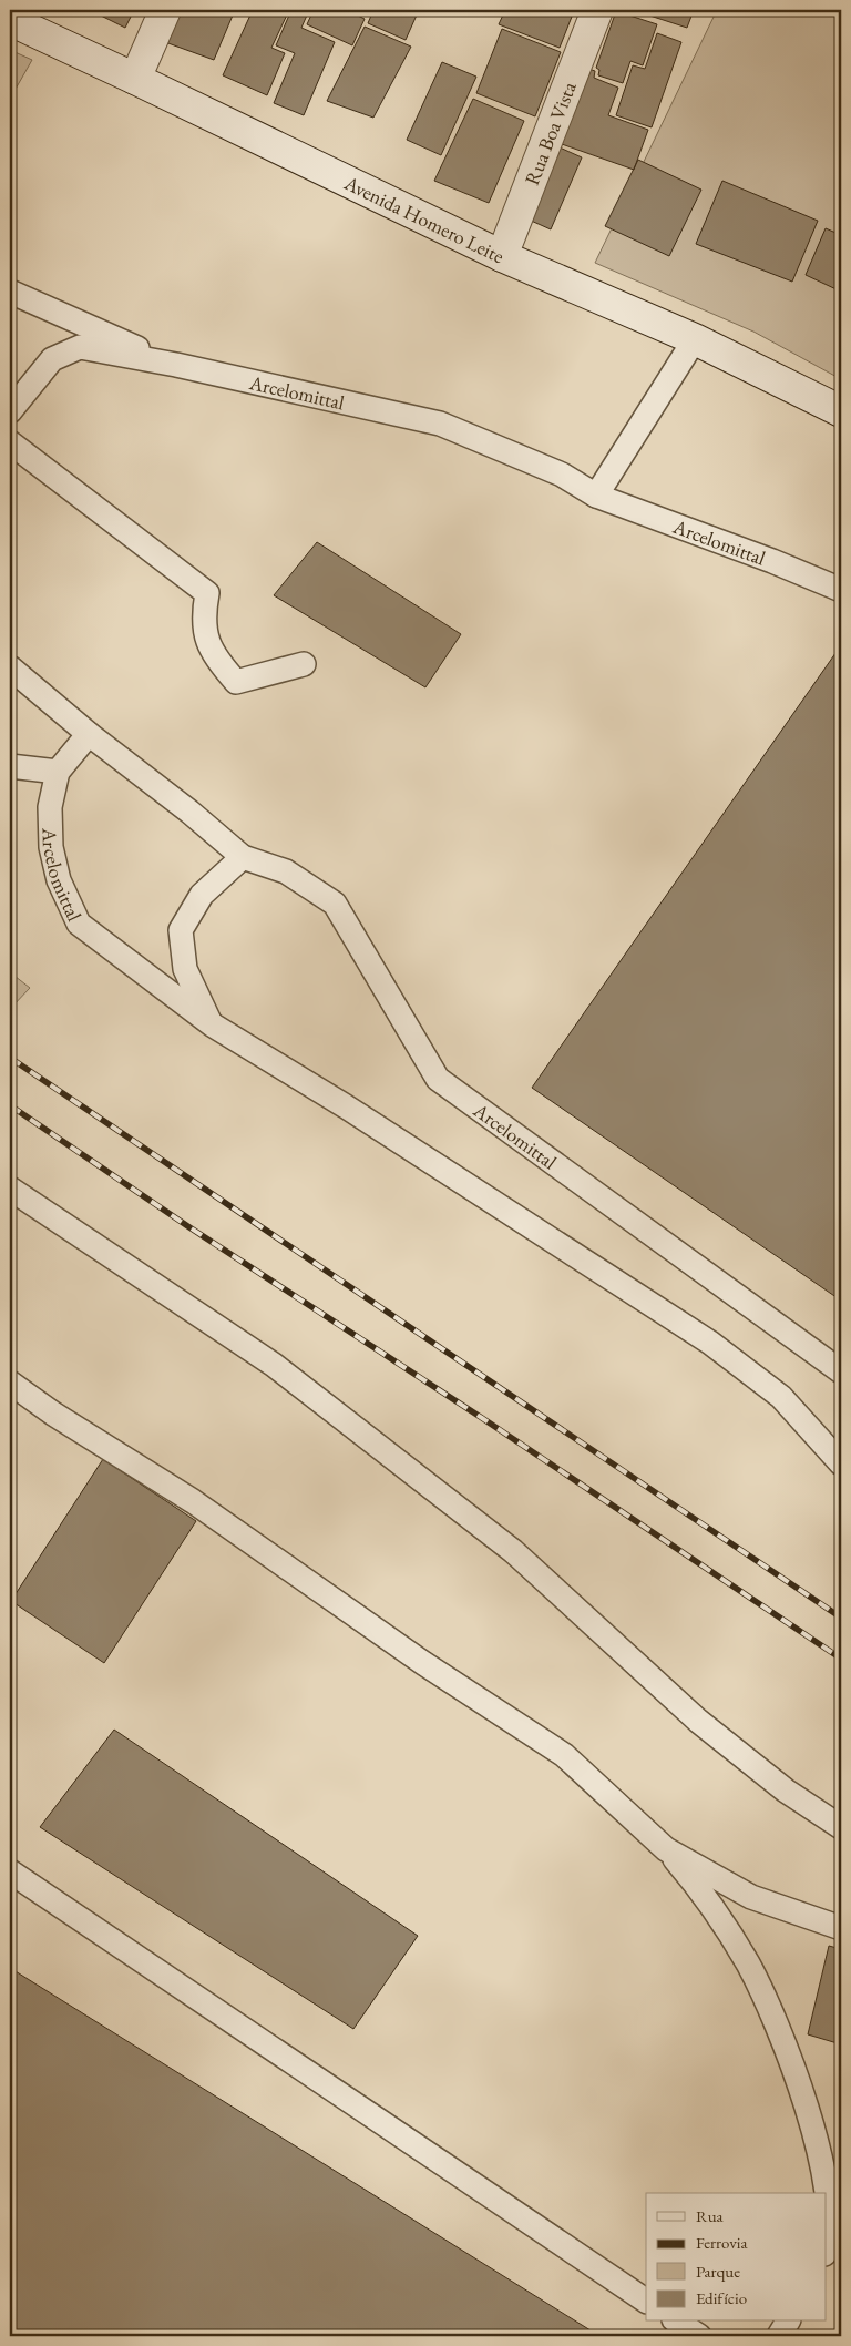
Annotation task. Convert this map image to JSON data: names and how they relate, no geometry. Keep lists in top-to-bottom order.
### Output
{
  "streets": {
    "street": ["Rua Boa Vista", "Avenida Homero Leite"],
    "lane": ["Arcelomittal"]
  },
  "crossings": [
    ["Rua Boa Vista", "Avenida Homero Leite"]
  ],
  "legend": [
    "Rua",
    "Ferrovia",
    "Parque",
    "Edifício"
  ]
}
